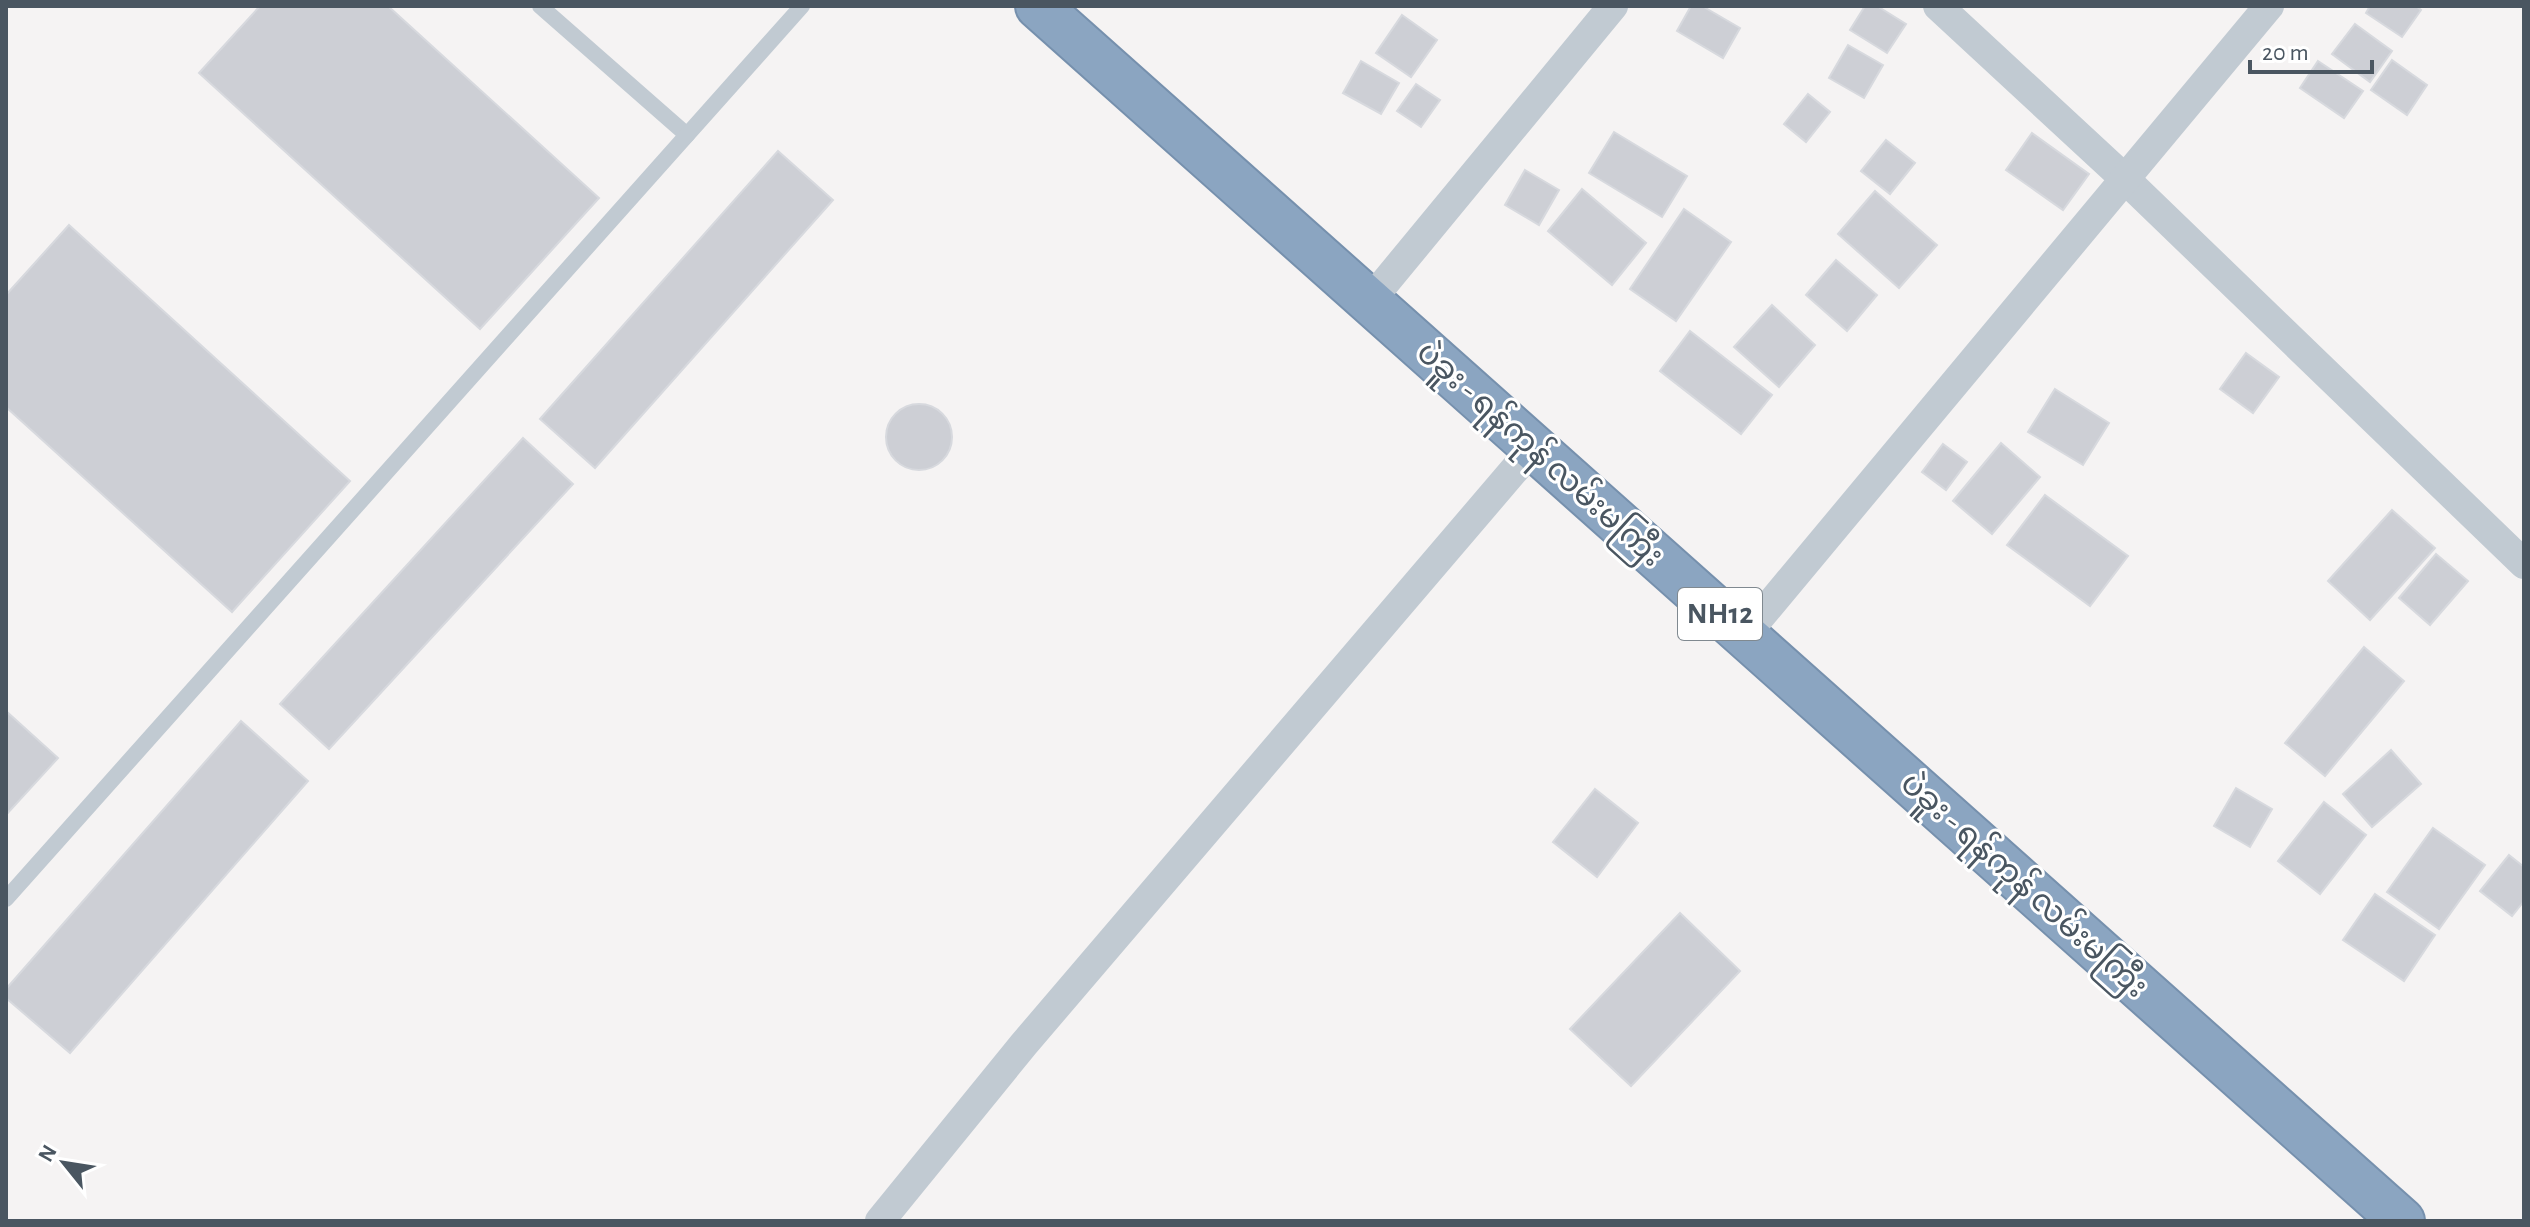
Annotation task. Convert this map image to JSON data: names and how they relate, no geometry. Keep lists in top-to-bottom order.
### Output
{
  "streets": {
    "highway": ["ပဲခူး - ရန်ကုန် လမ်းမကြီး", "NH12"]
  },
  "scale_bar": "20 m",
  "north": "top left"
}
